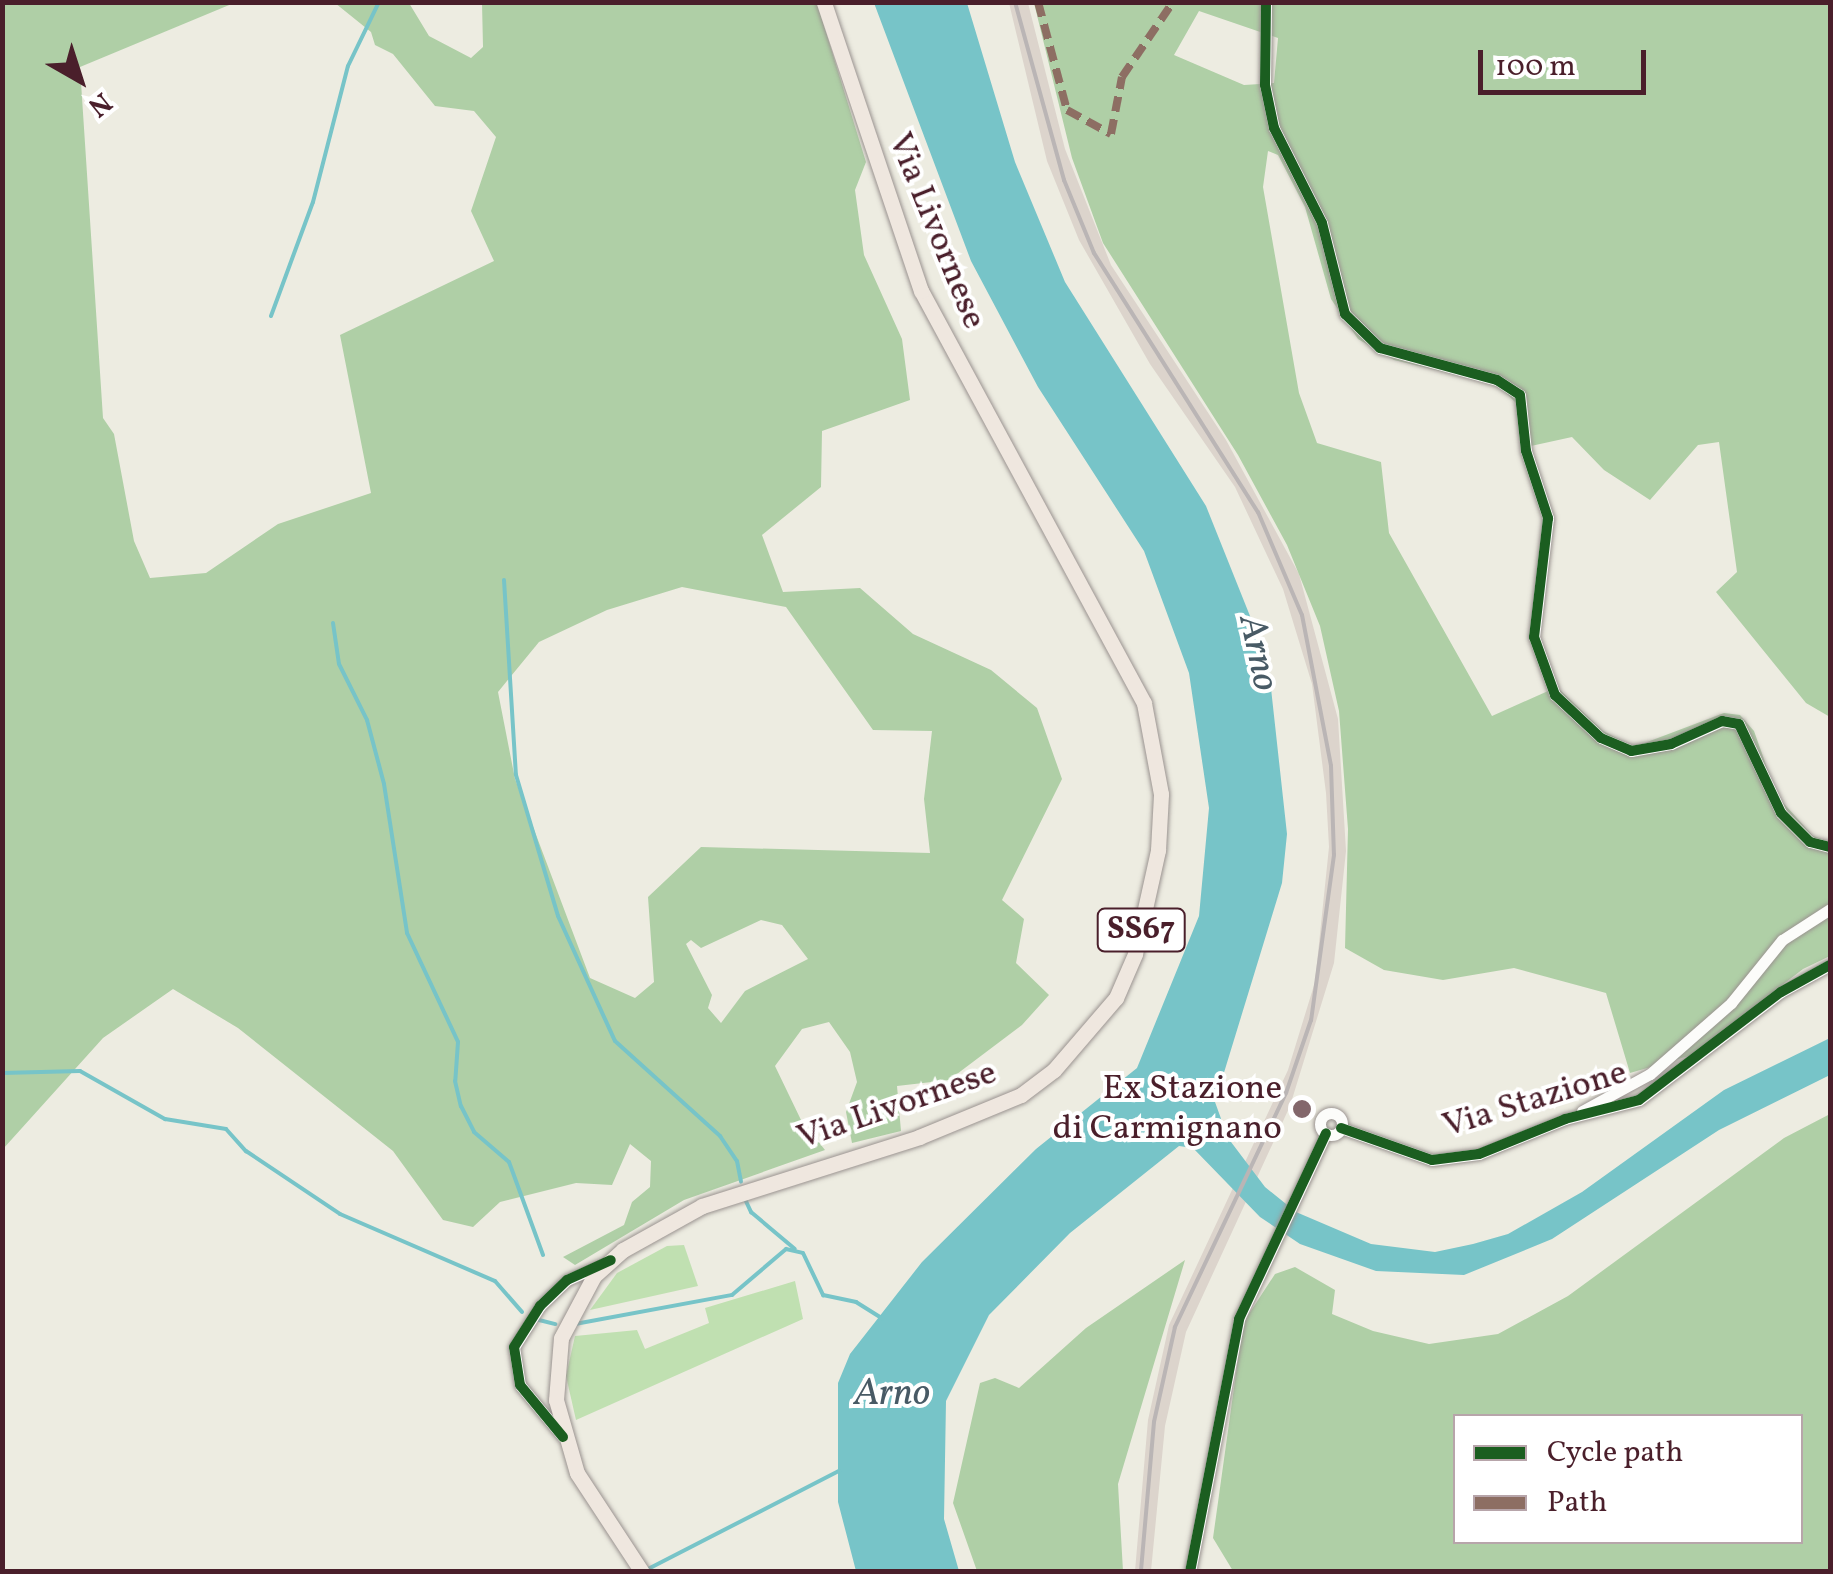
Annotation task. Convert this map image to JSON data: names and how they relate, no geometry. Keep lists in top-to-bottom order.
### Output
{
  "streets": {
    "main road": ["Via Livornese", "SS67"],
    "street": ["Via Stazione"]
  },
  "water": ["Arno"],
  "places": ["Ex Stazione di Carmignano"],
  "legend": ["Cycle path", "Path"],
  "scale_bar": "100 m",
  "north": "bottom right"
}
